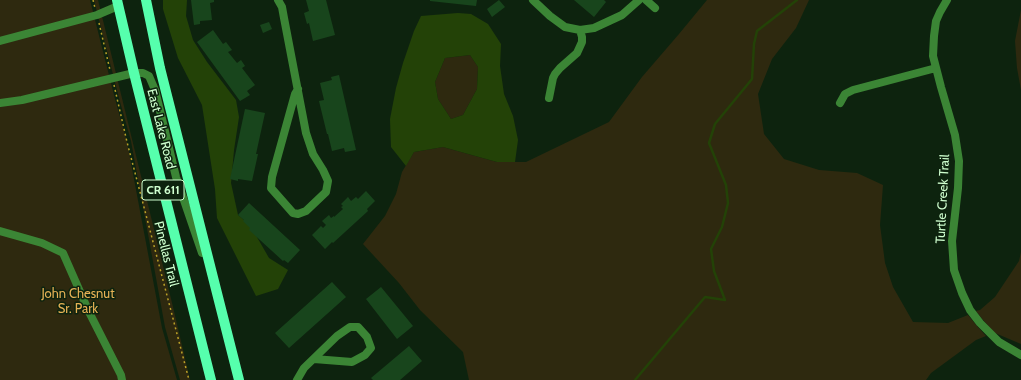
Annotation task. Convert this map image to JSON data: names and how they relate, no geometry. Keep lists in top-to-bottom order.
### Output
{
  "streets": {
    "main road": ["East Lake Road", "CR 611"],
    "street": ["Turtle Creek Trail"],
    "path": ["Pinellas Trail"]
  },
  "parks": ["John Chesnut Sr. Park"]
}
